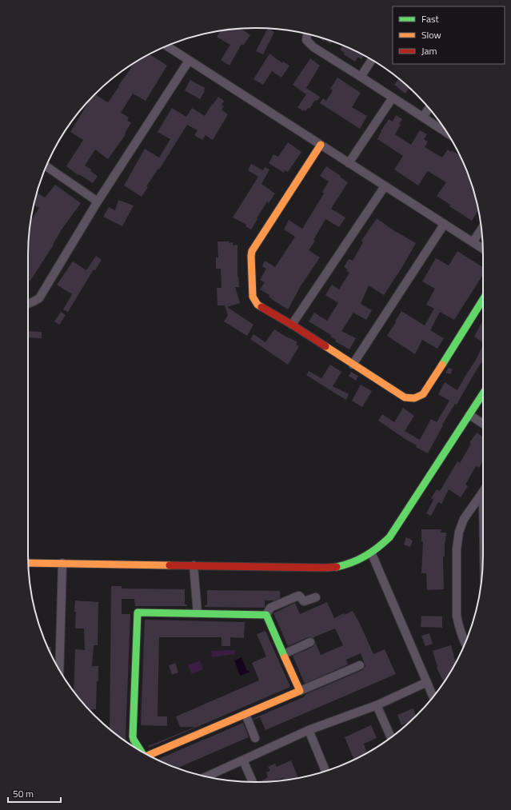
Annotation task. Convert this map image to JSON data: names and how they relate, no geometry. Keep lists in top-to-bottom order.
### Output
{
  "legend": ["Fast", "Slow", "Jam"],
  "scale_bar": "50 m"
}
